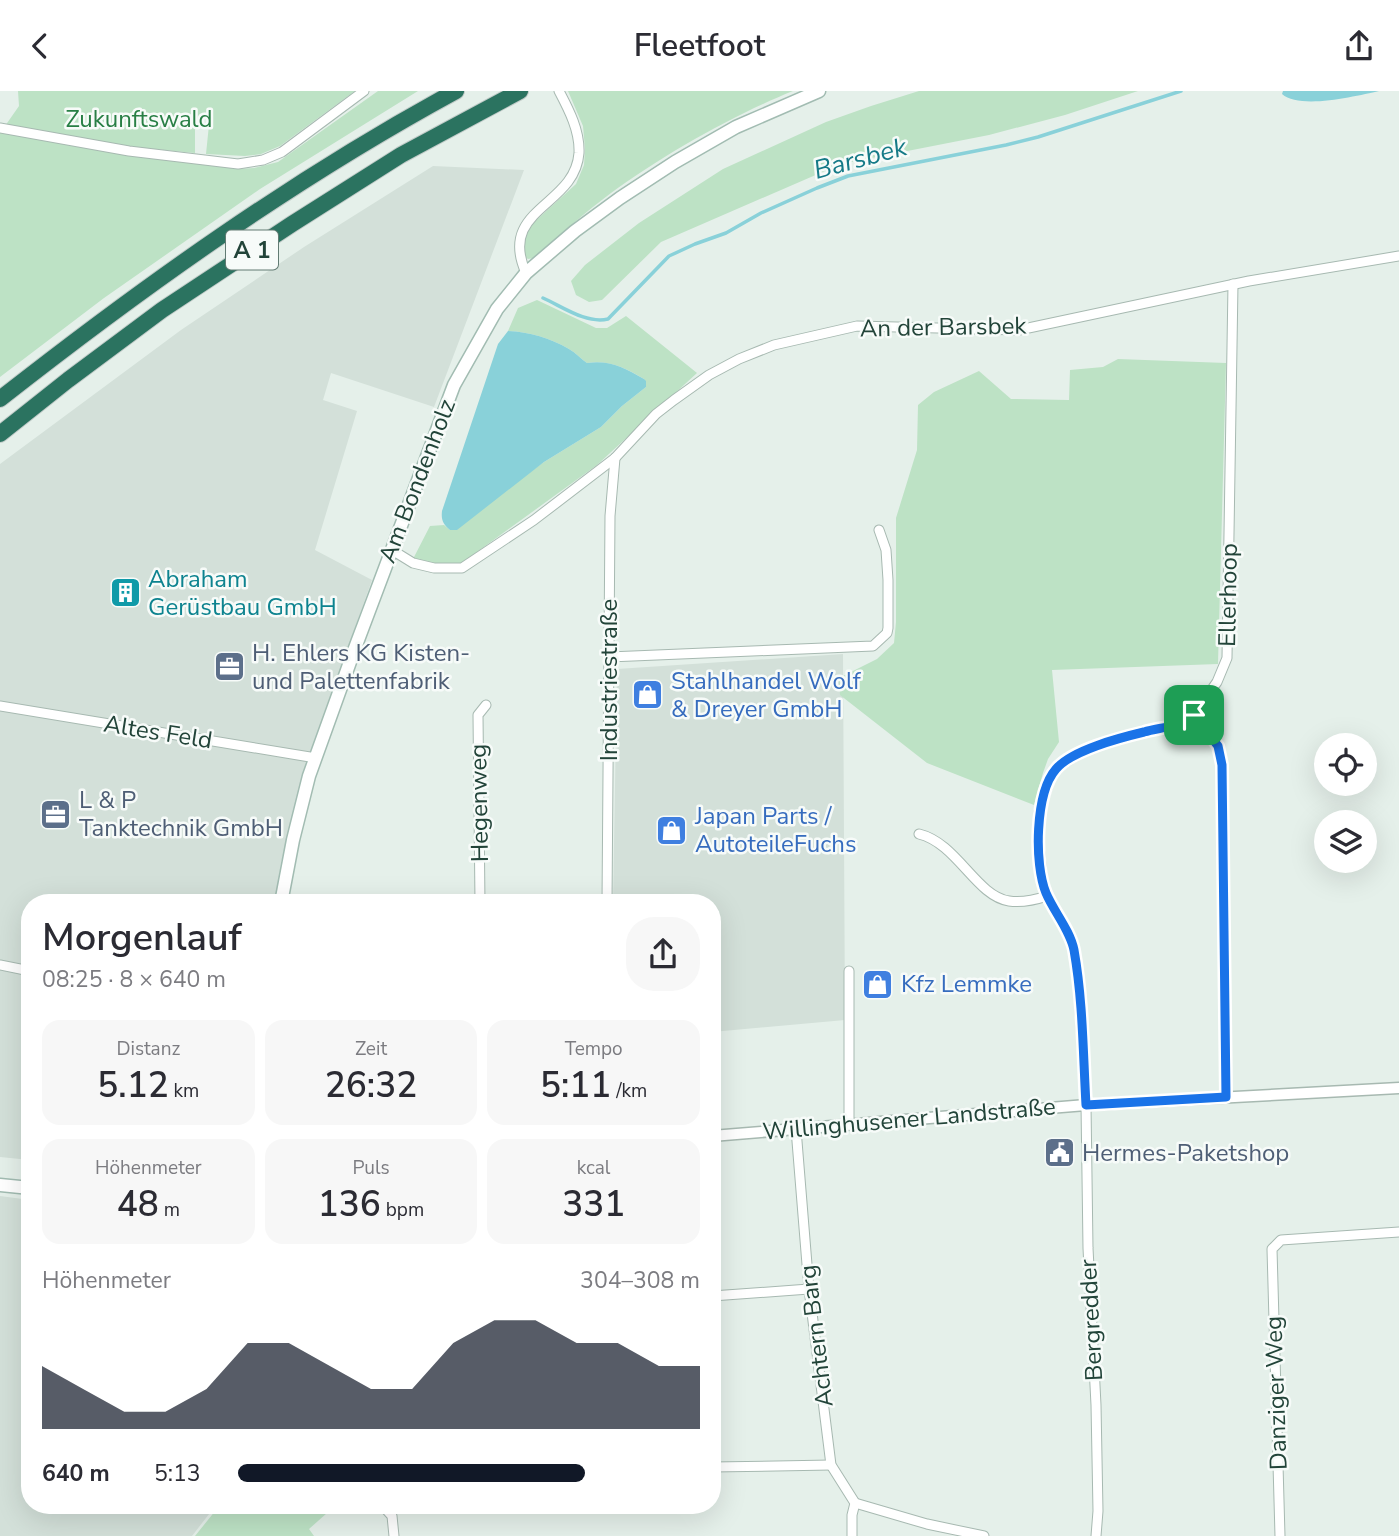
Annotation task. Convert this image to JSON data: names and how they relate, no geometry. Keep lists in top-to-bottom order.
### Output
{
  "streets": {
    "highway": ["A 1"],
    "main road": ["Am Bondenholz"],
    "street": [
      "An der Barsbek",
      "Ellerhoop",
      "Industriestraße",
      "Altes Feld",
      "Hegenweg",
      "Willinghusener Landstraße",
      "Bergredder",
      "Achtern Barg",
      "Danziger Weg"
    ]
  },
  "crossings": [
    ["An der Barsbek", "Am Bondenholz"],
    ["An der Barsbek", "Ellerhoop"],
    ["An der Barsbek", "Industriestraße"],
    ["Am Bondenholz", "Altes Feld"],
    ["Ellerhoop", "Bergredder"],
    ["Willinghusener Landstraße", "Bergredder"],
    ["Willinghusener Landstraße", "Achtern Barg"]
  ],
  "water": ["Barsbek"],
  "parks": ["Zukunftswald"],
  "places": {
    "building": ["Abraham Gerüstbau GmbH"],
    "office": ["H. Ehlers KG Kisten- und Palettenfabrik", "L & P Tanktechnik GmbH"],
    "shop": ["Stahlhandel Wolf & Dreyer GmbH", "Japan Parts / AutoteileFuchs", "Kfz Lemmke"],
    "public building": ["Hermes-Paketshop"]
  },
  "page": {
    "header": "Fleetfoot",
    "heading": ["Morgenlauf", "08:25 · 8 × 640 m"],
    "stats": [
      ["Distanz", "5.12 km"],
      ["Zeit", "26:32"],
      ["Tempo", "5:11 /km"],
      ["Höhenmeter", "48 m"],
      ["Puls", "136 bpm"],
      ["kcal", "331"]
    ],
    "chart": ["Höhenmeter", "304–308 m"],
    "list": [
      {
        "name": "640 m",
        "note": "5:13"
      }
    ]
  }
}
